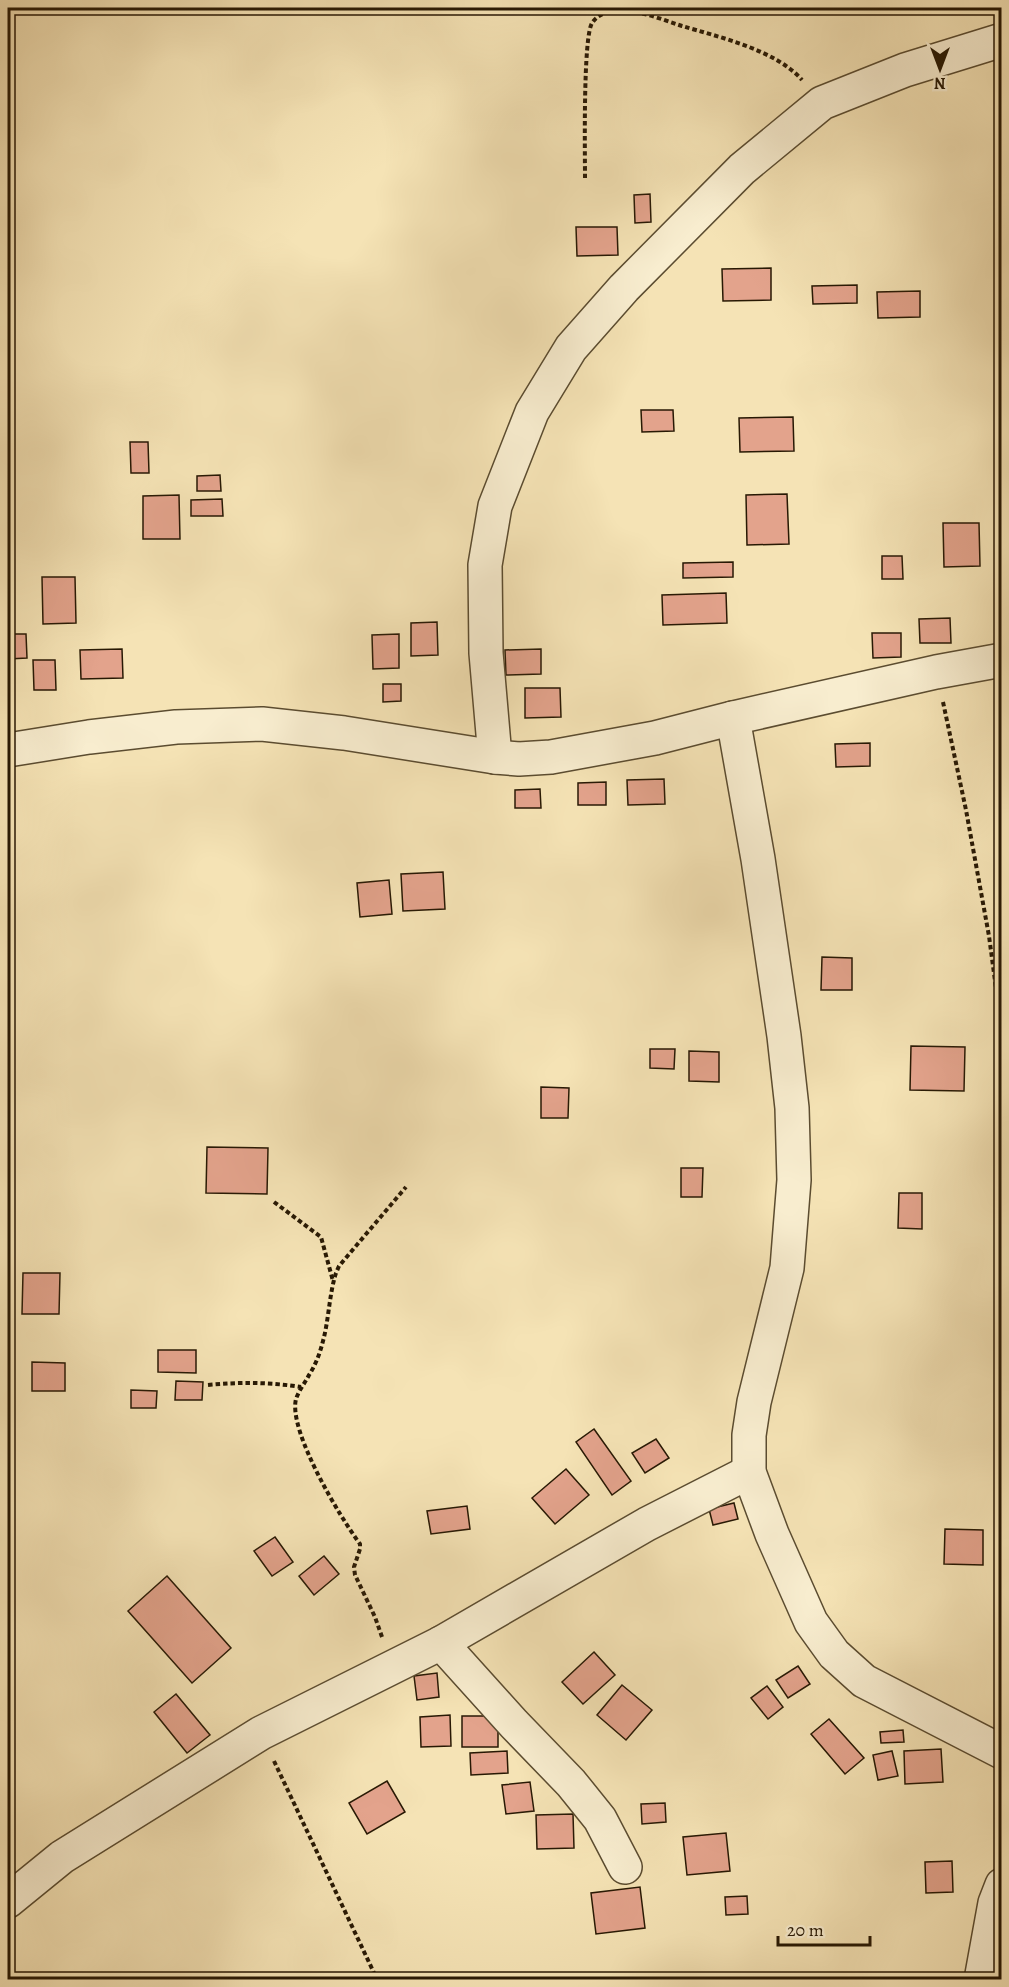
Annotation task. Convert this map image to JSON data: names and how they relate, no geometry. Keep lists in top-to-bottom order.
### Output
{
  "scale_bar": "20 m",
  "north": "bottom"
}
